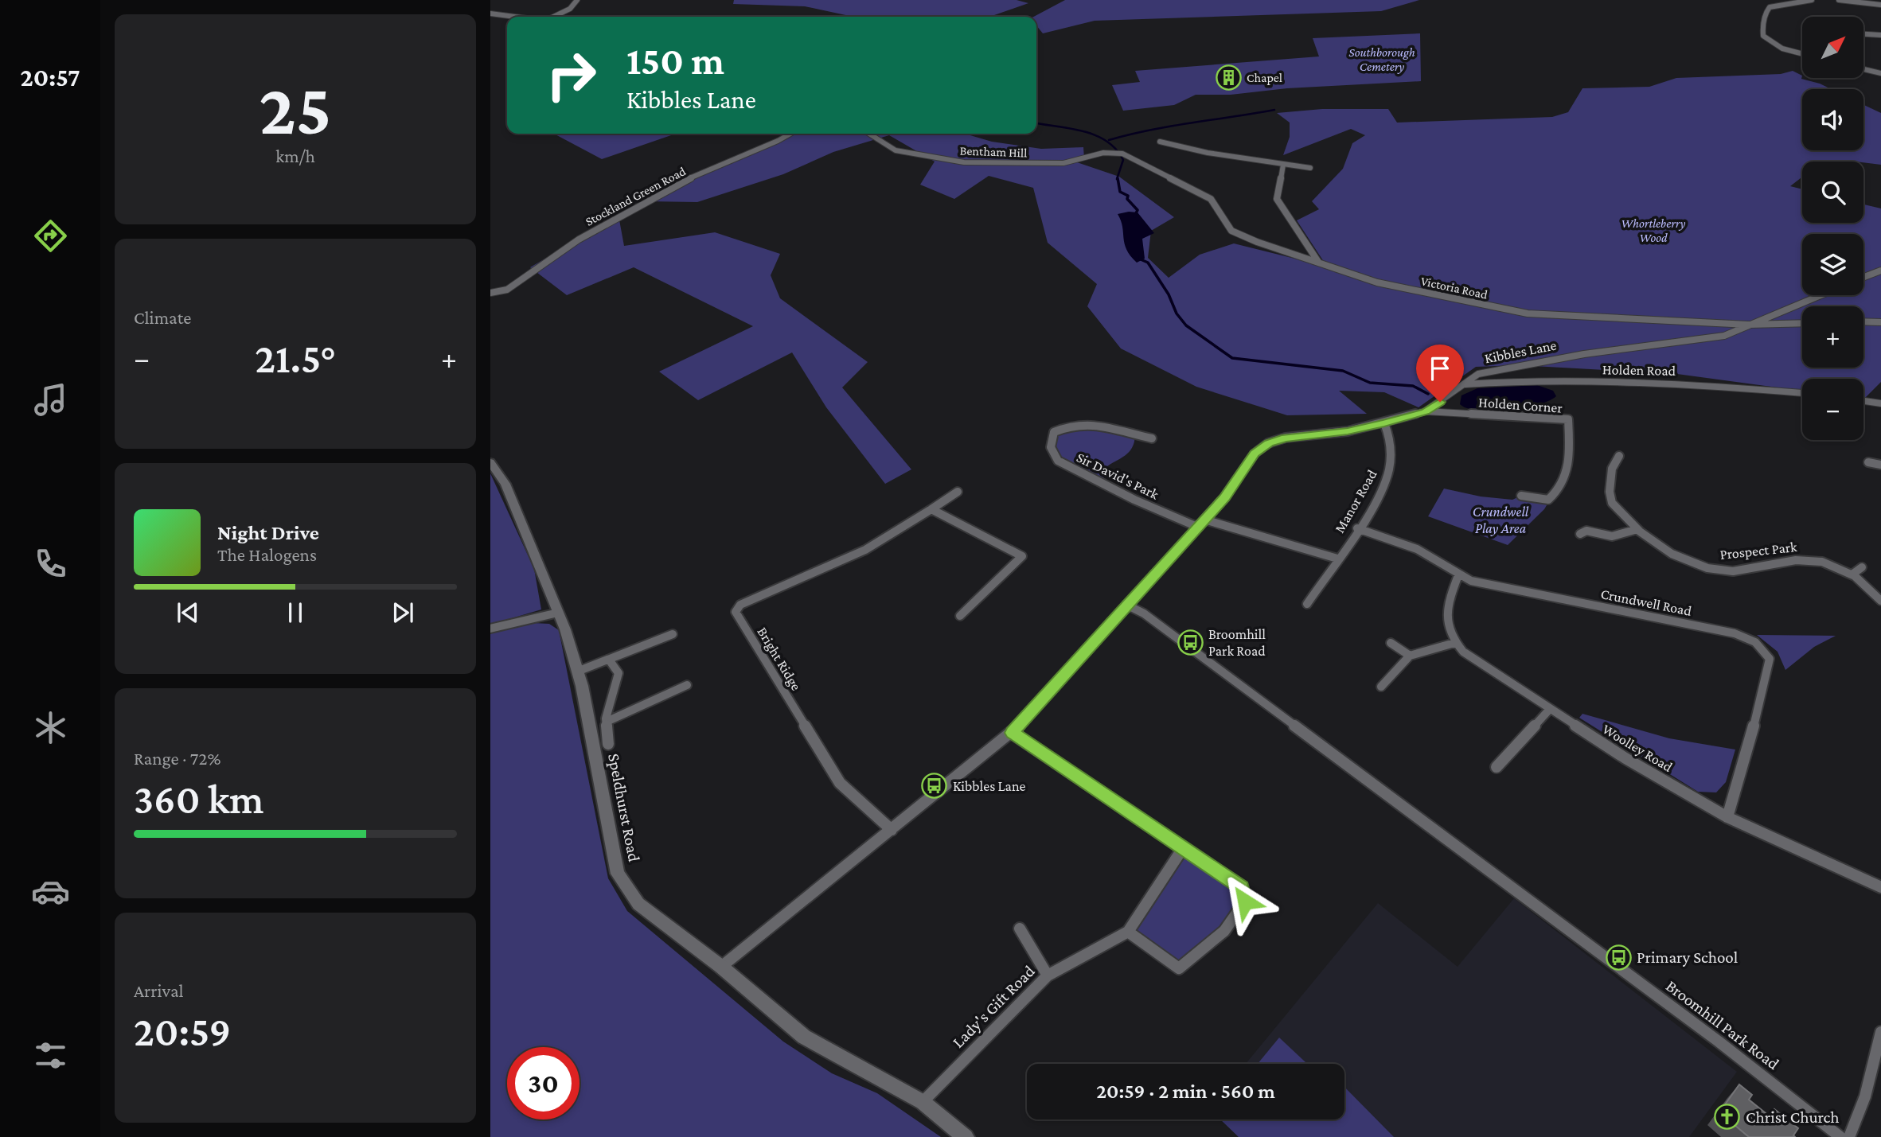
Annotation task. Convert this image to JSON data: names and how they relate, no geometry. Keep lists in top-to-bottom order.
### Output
{
  "streets": {
    "street": [
      "Bentham Hill",
      "Stockland Green Road",
      "Victoria Road",
      "Kibbles Lane",
      "Holden Road",
      "Holden Corner",
      "Sir David's Park",
      "Manor Road",
      "Prospect Park",
      "Crundwell Road",
      "Bright Ridge",
      "Woolley Road",
      "Speldhurst Road",
      "Lady's Gift Road",
      "Broomhill Park Road"
    ]
  },
  "crossings": [
    ["Bentham Hill", "Victoria Road"],
    ["Victoria Road", "Kibbles Lane"],
    ["Kibbles Lane", "Holden Road"],
    ["Kibbles Lane", "Holden Corner"],
    ["Kibbles Lane", "Sir David's Park"],
    ["Kibbles Lane", "Manor Road"],
    ["Kibbles Lane", "Bright Ridge"],
    ["Kibbles Lane", "Speldhurst Road"],
    ["Kibbles Lane", "Broomhill Park Road"],
    ["Manor Road", "Crundwell Road"],
    ["Crundwell Road", "Woolley Road"],
    ["Speldhurst Road", "Lady's Gift Road"]
  ],
  "parks": ["Southborough Cemetery", "Whortleberry Wood", "Crundwell Play Area"],
  "places": {
    "building": ["Chapel"],
    "bus stop": ["Broomhill Park Road", "Kibbles Lane", "Primary School"],
    "church": ["Christ Church"]
  },
  "north": "top right",
  "page": {
    "tabs": "20:57",
    "tile": [
      ["25", "km/h"],
      "Climate",
      ["Range · 72%", "360 km"],
      ["Arrival", "20:59"]
    ],
    "map_buttons": ["+", "−"],
    "turn": ["150 m", "Kibbles Lane"],
    "heat": ["−", "21.5°", "+"],
    "song": ["Night Drive", "The Halogens"],
    "limit": "30",
    "trip": "20:59 · 2 min · 560 m"
  }
}
